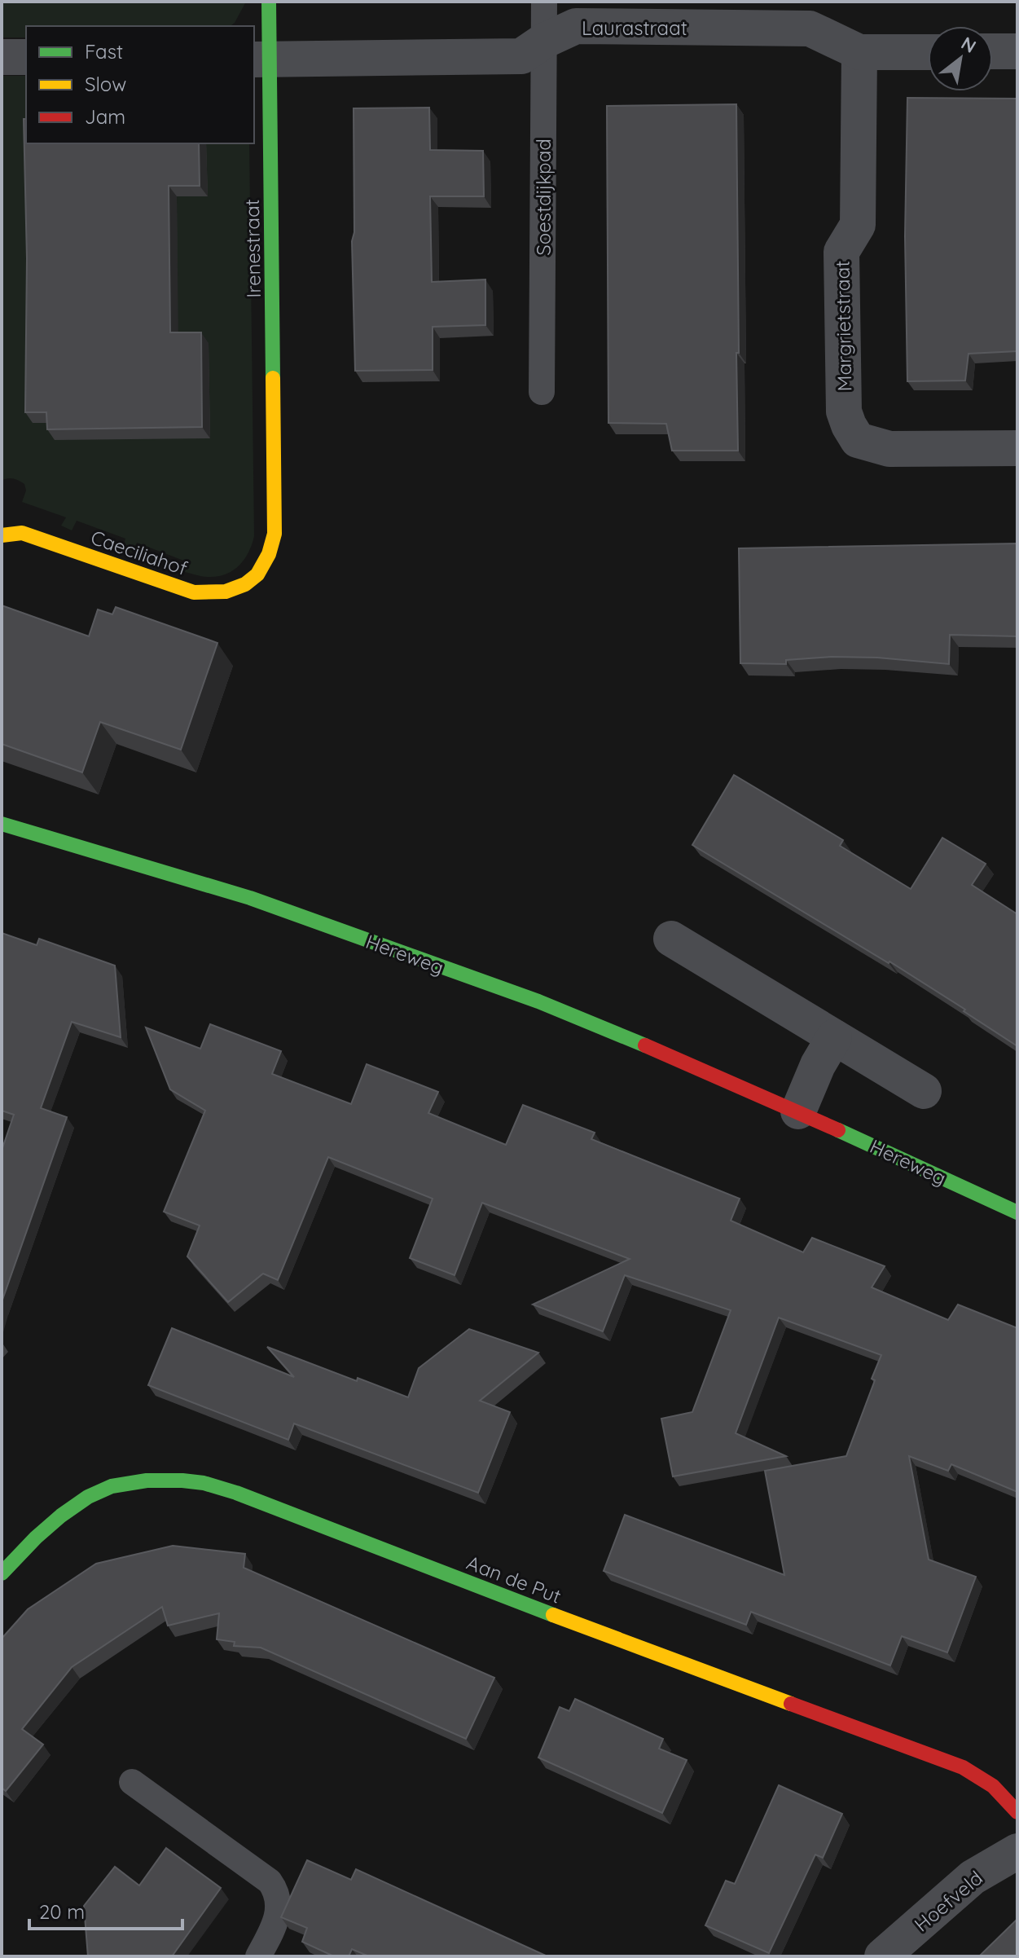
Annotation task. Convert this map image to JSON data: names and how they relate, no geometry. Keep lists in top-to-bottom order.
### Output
{
  "streets": {
    "street": [
      "Laurastraat",
      "Irenestraat",
      "Margrietstraat",
      "Caeciliahof",
      "Hereweg",
      "Aan de Put",
      "Hoefveld"
    ],
    "lane": ["Soestdijkpad"]
  },
  "crossings": [
    ["Laurastraat", "Soestdijkpad"],
    ["Laurastraat", "Irenestraat"],
    ["Laurastraat", "Margrietstraat"],
    ["Irenestraat", "Caeciliahof"]
  ],
  "legend": ["Fast", "Slow", "Jam"],
  "scale_bar": "20 m",
  "north": "top right"
}
